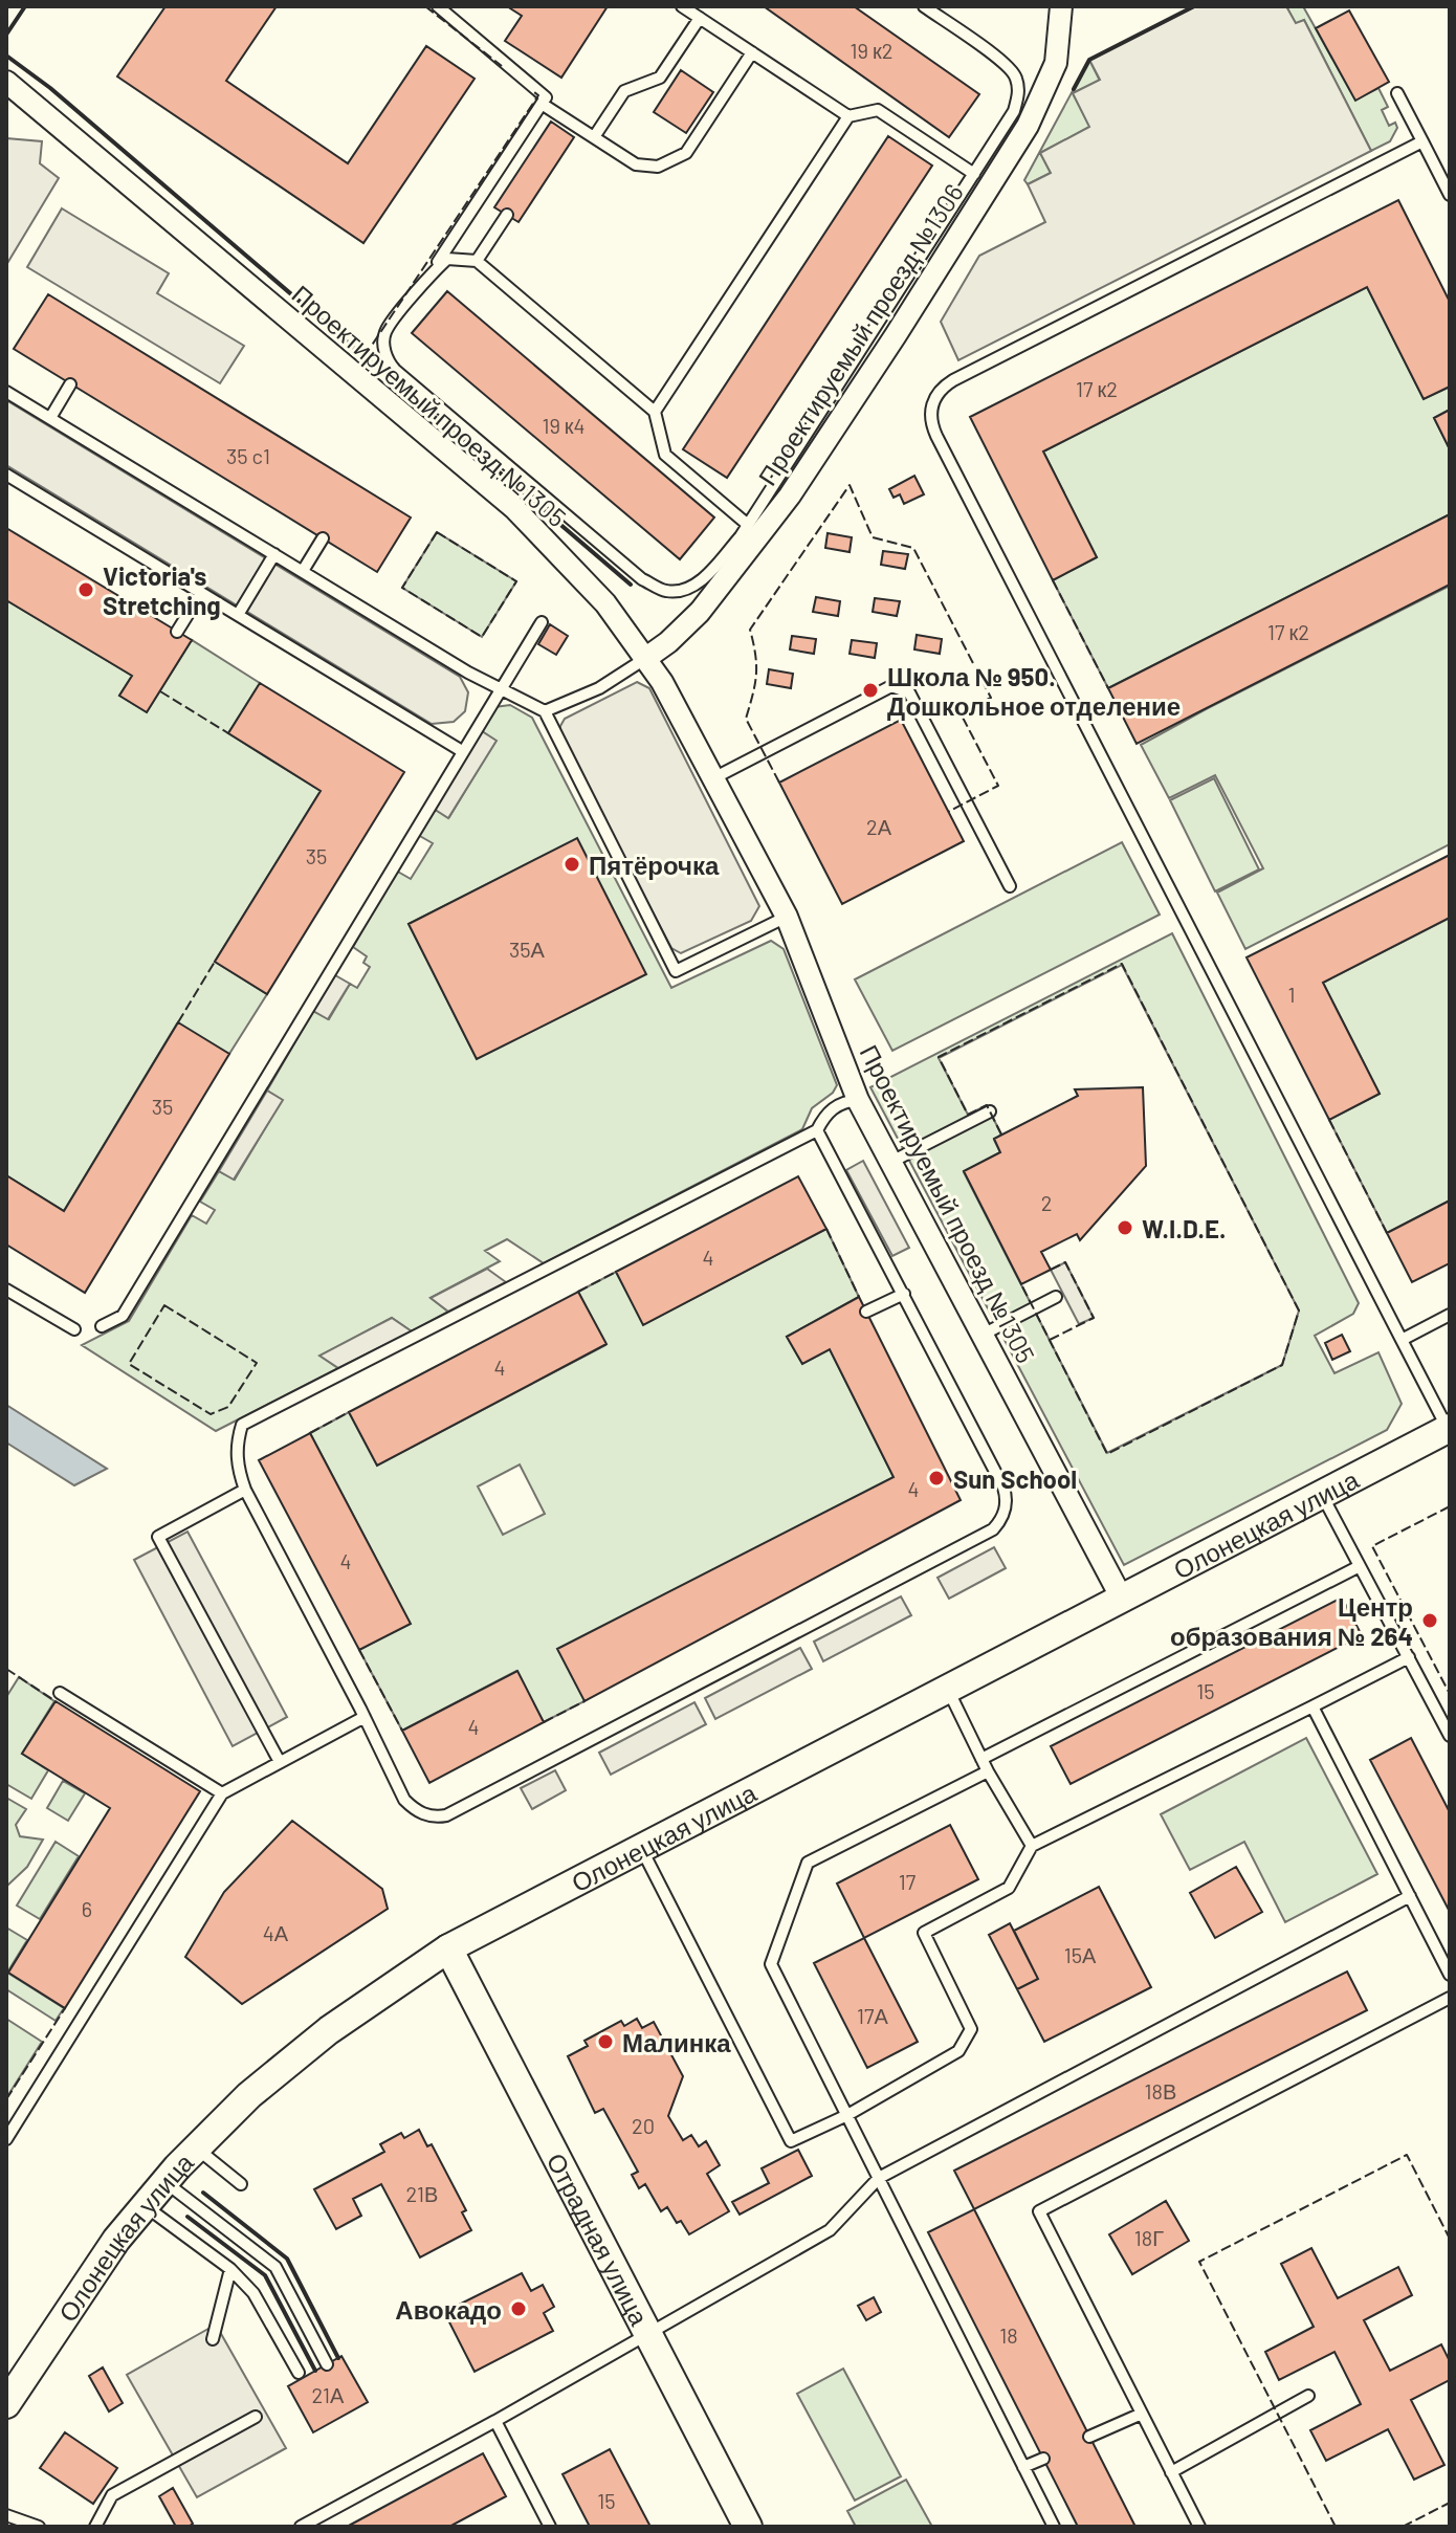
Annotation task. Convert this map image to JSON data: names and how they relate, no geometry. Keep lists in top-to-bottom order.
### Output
{
  "streets": {
    "street": [
      "Проектируемый проезд №1306",
      "Проектируемый проезд №1305",
      "Олонецкая улица",
      "Отрадная улица"
    ]
  },
  "crossings": [
    ["Проектируемый проезд №1306", "Проектируемый проезд №1305"],
    ["Проектируемый проезд №1305", "Олонецкая улица"],
    ["Олонецкая улица", "Отрадная улица"]
  ],
  "places": [
    "Victoria's Stretching",
    "Школа № 950. Дошкольное отделение",
    "Пятёрочка",
    "W.I.D.E.",
    "Sun School",
    "Центр образования № 264",
    "Малинка",
    "Авокадо"
  ],
  "house_numbers": [
    "19 к2",
    "17 к2",
    "19 к4",
    "35 c1",
    "17 к2",
    "2А",
    "35",
    "35А",
    "1",
    "35",
    "2",
    "4",
    "4",
    "4",
    "4",
    "15",
    "4",
    "17",
    "6",
    "4А",
    "15А",
    "17А",
    "18В",
    "20",
    "21В",
    "18Г",
    "18",
    "21А",
    "15"
  ]
}
